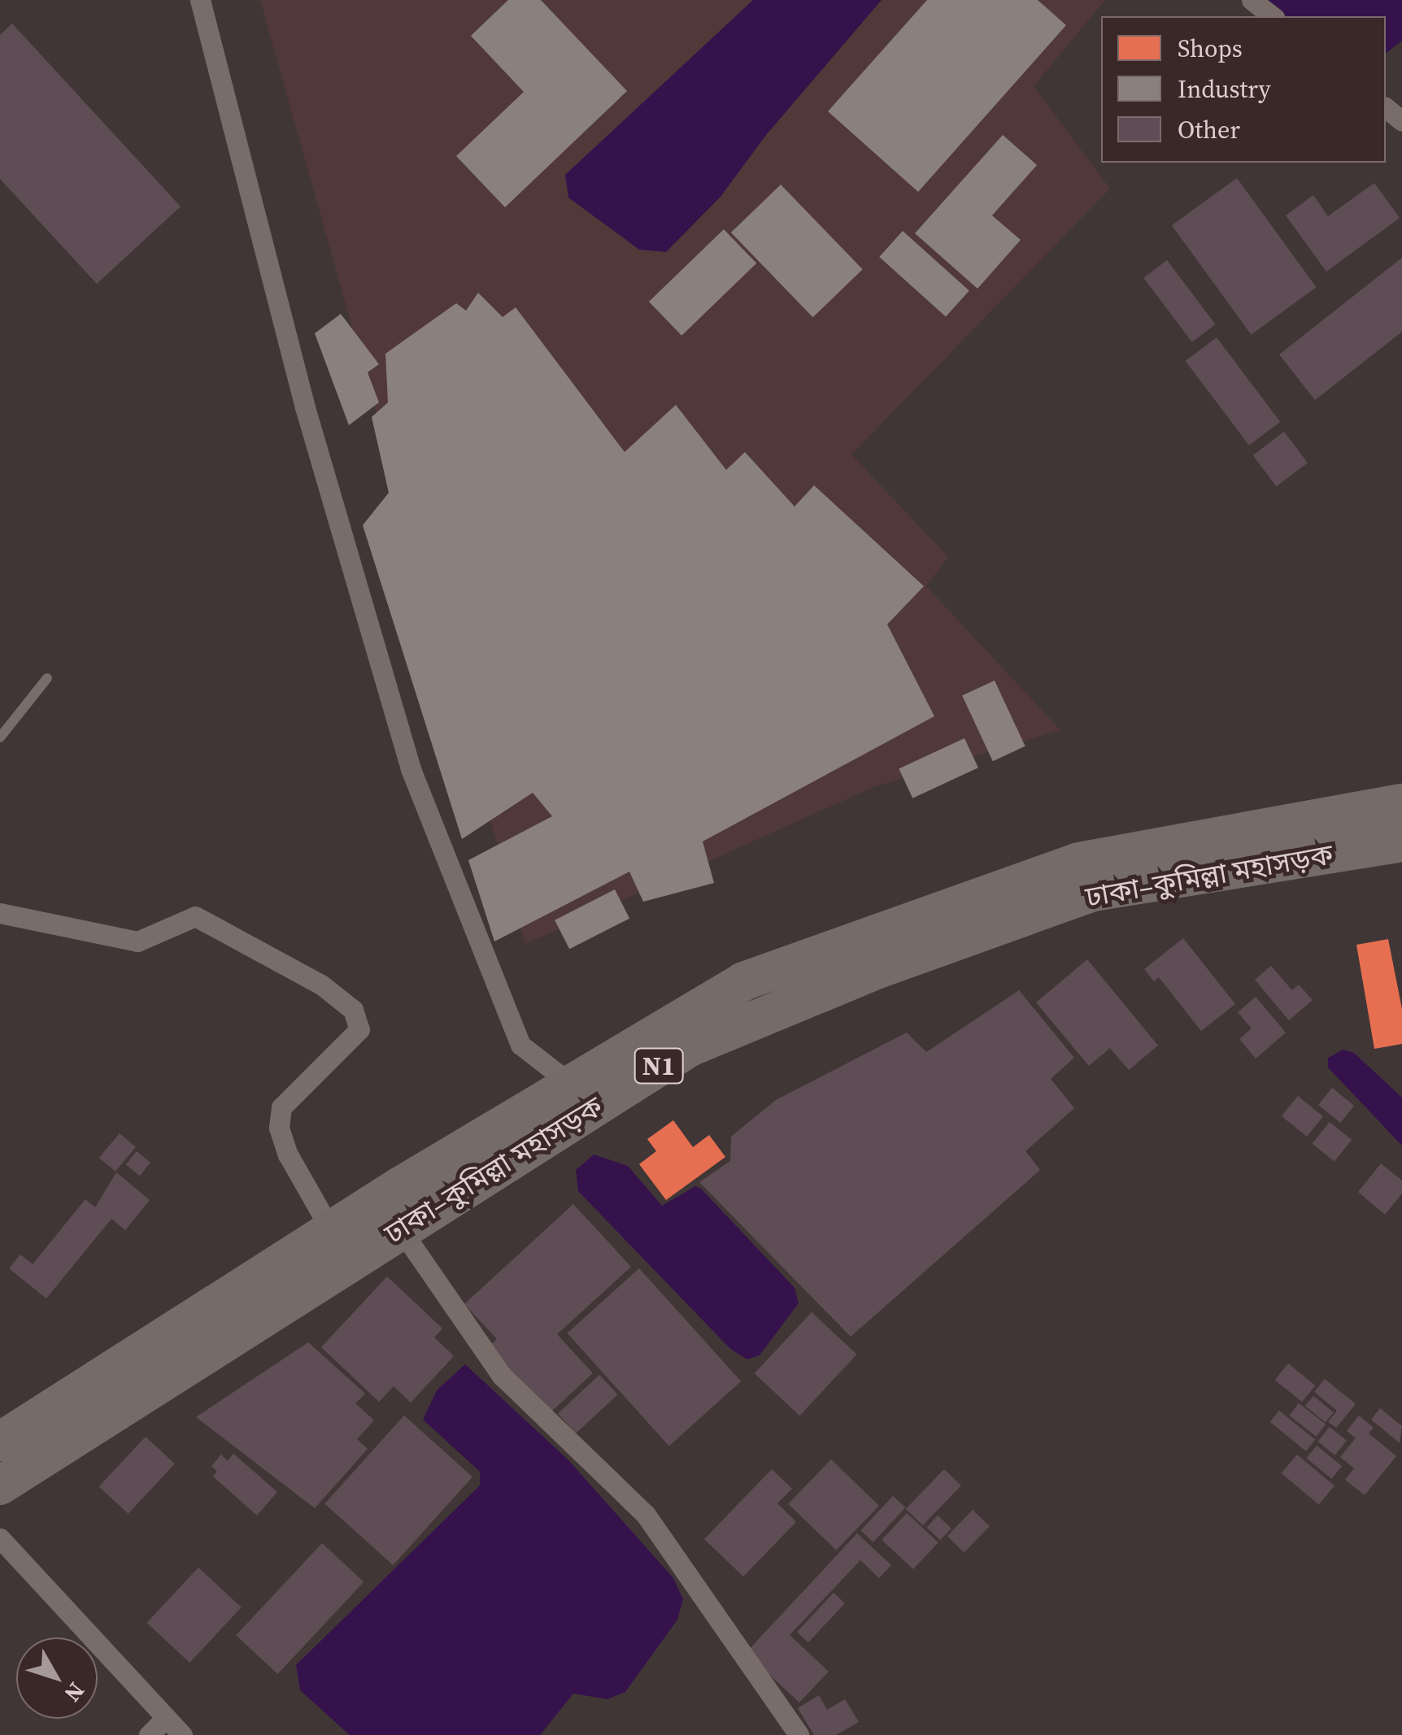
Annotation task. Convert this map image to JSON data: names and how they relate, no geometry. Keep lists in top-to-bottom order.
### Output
{
  "streets": {
    "highway": ["ঢাকা–কুমিল্লা মহাসড়ক", "N1"]
  },
  "legend": ["Shops", "Industry", "Other"],
  "north": "bottom right"
}
